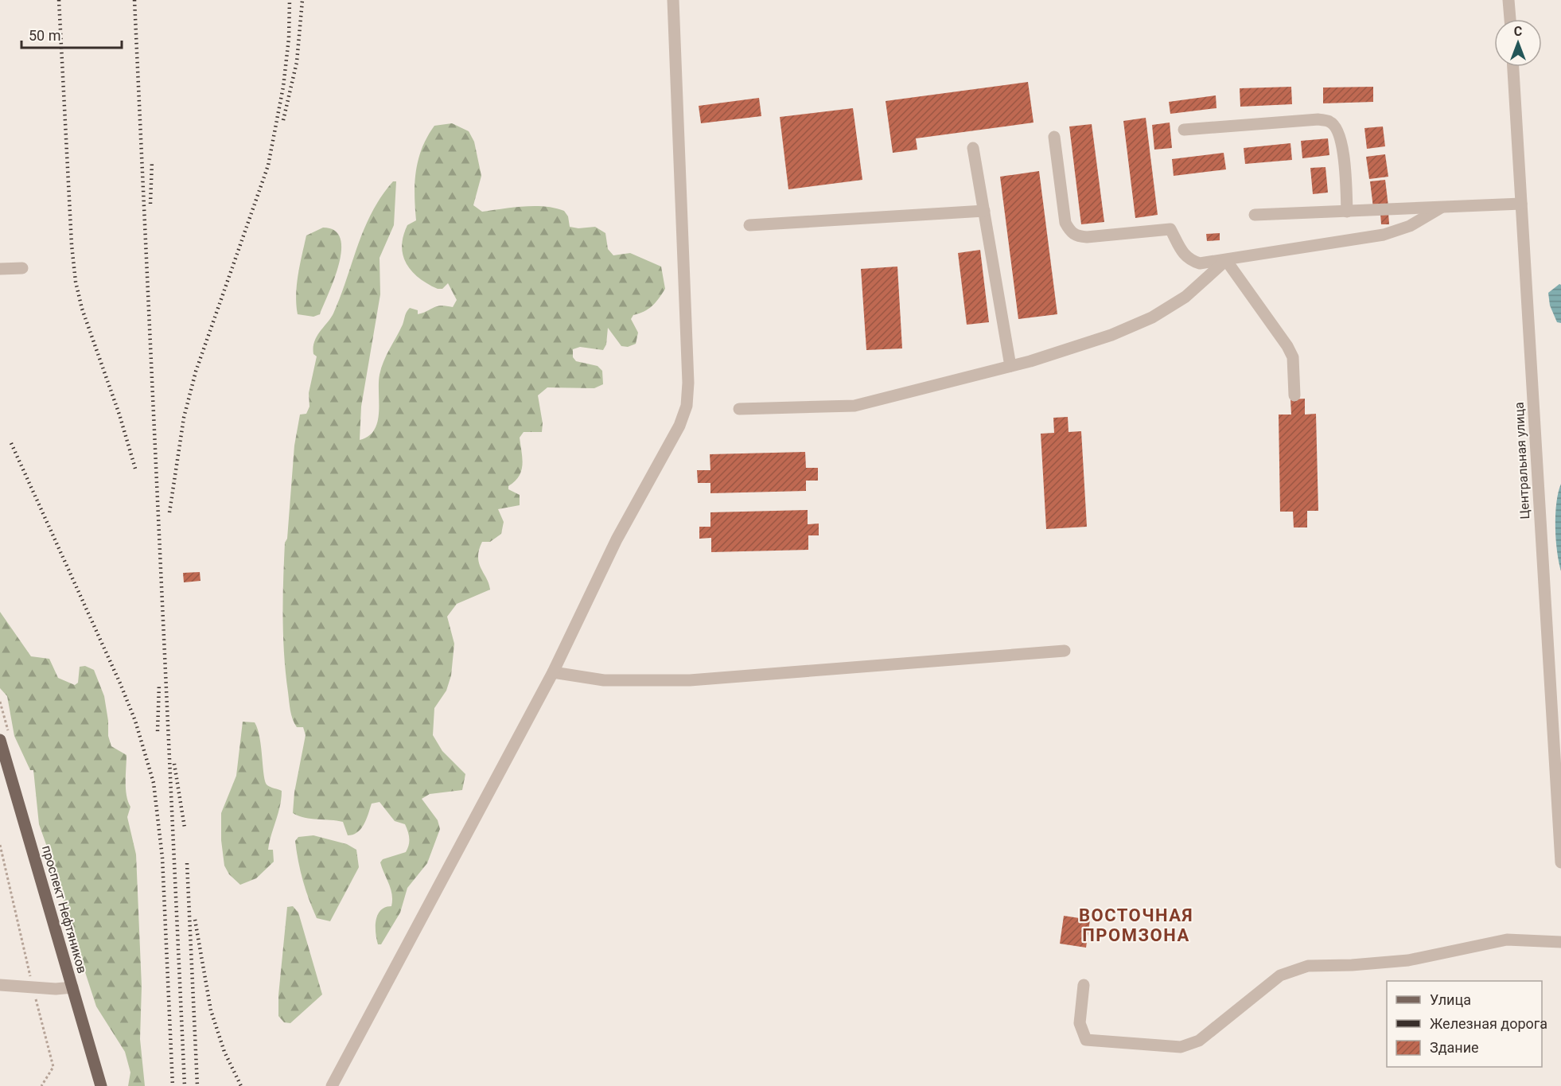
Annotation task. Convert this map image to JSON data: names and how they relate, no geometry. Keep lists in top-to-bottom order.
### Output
{
  "streets": {
    "main road": ["проспект Нефтяников"],
    "street": ["Центральная улица"]
  },
  "districts": ["ВОСТОЧНАЯ ПРОМЗОНА"],
  "legend": ["Улица", "Железная дорога", "Здание"],
  "scale_bar": "50 m",
  "north": "top"
}
